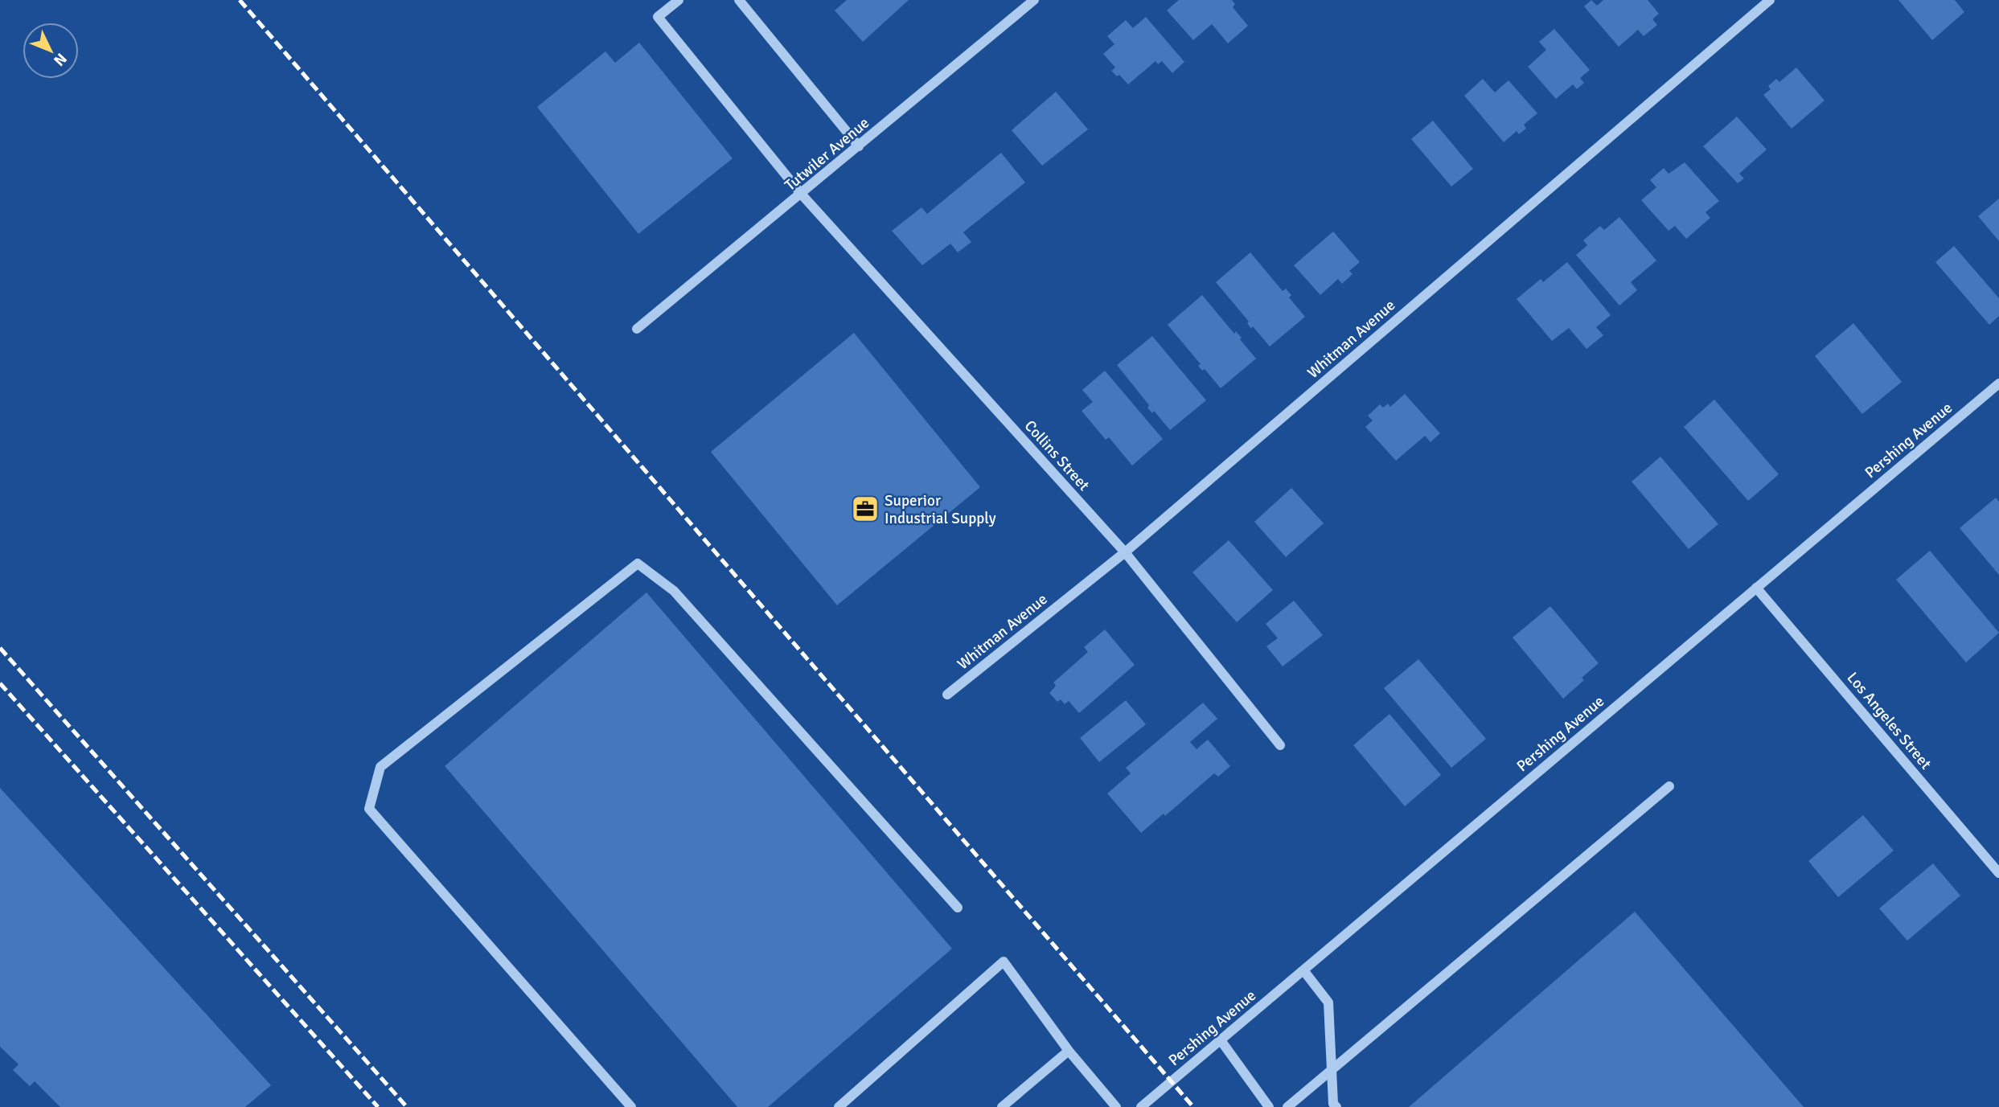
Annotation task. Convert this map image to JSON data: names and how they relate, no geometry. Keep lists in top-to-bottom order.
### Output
{
  "streets": {
    "street": [
      "Tutwiler Avenue",
      "Whitman Avenue",
      "Pershing Avenue",
      "Collins Street",
      "Los Angeles Street"
    ]
  },
  "crossings": [
    ["Tutwiler Avenue", "Collins Street"],
    ["Whitman Avenue", "Collins Street"],
    ["Pershing Avenue", "Los Angeles Street"]
  ],
  "places": {
    "office": ["Superior Industrial Supply"]
  },
  "north": "bottom right"
}
